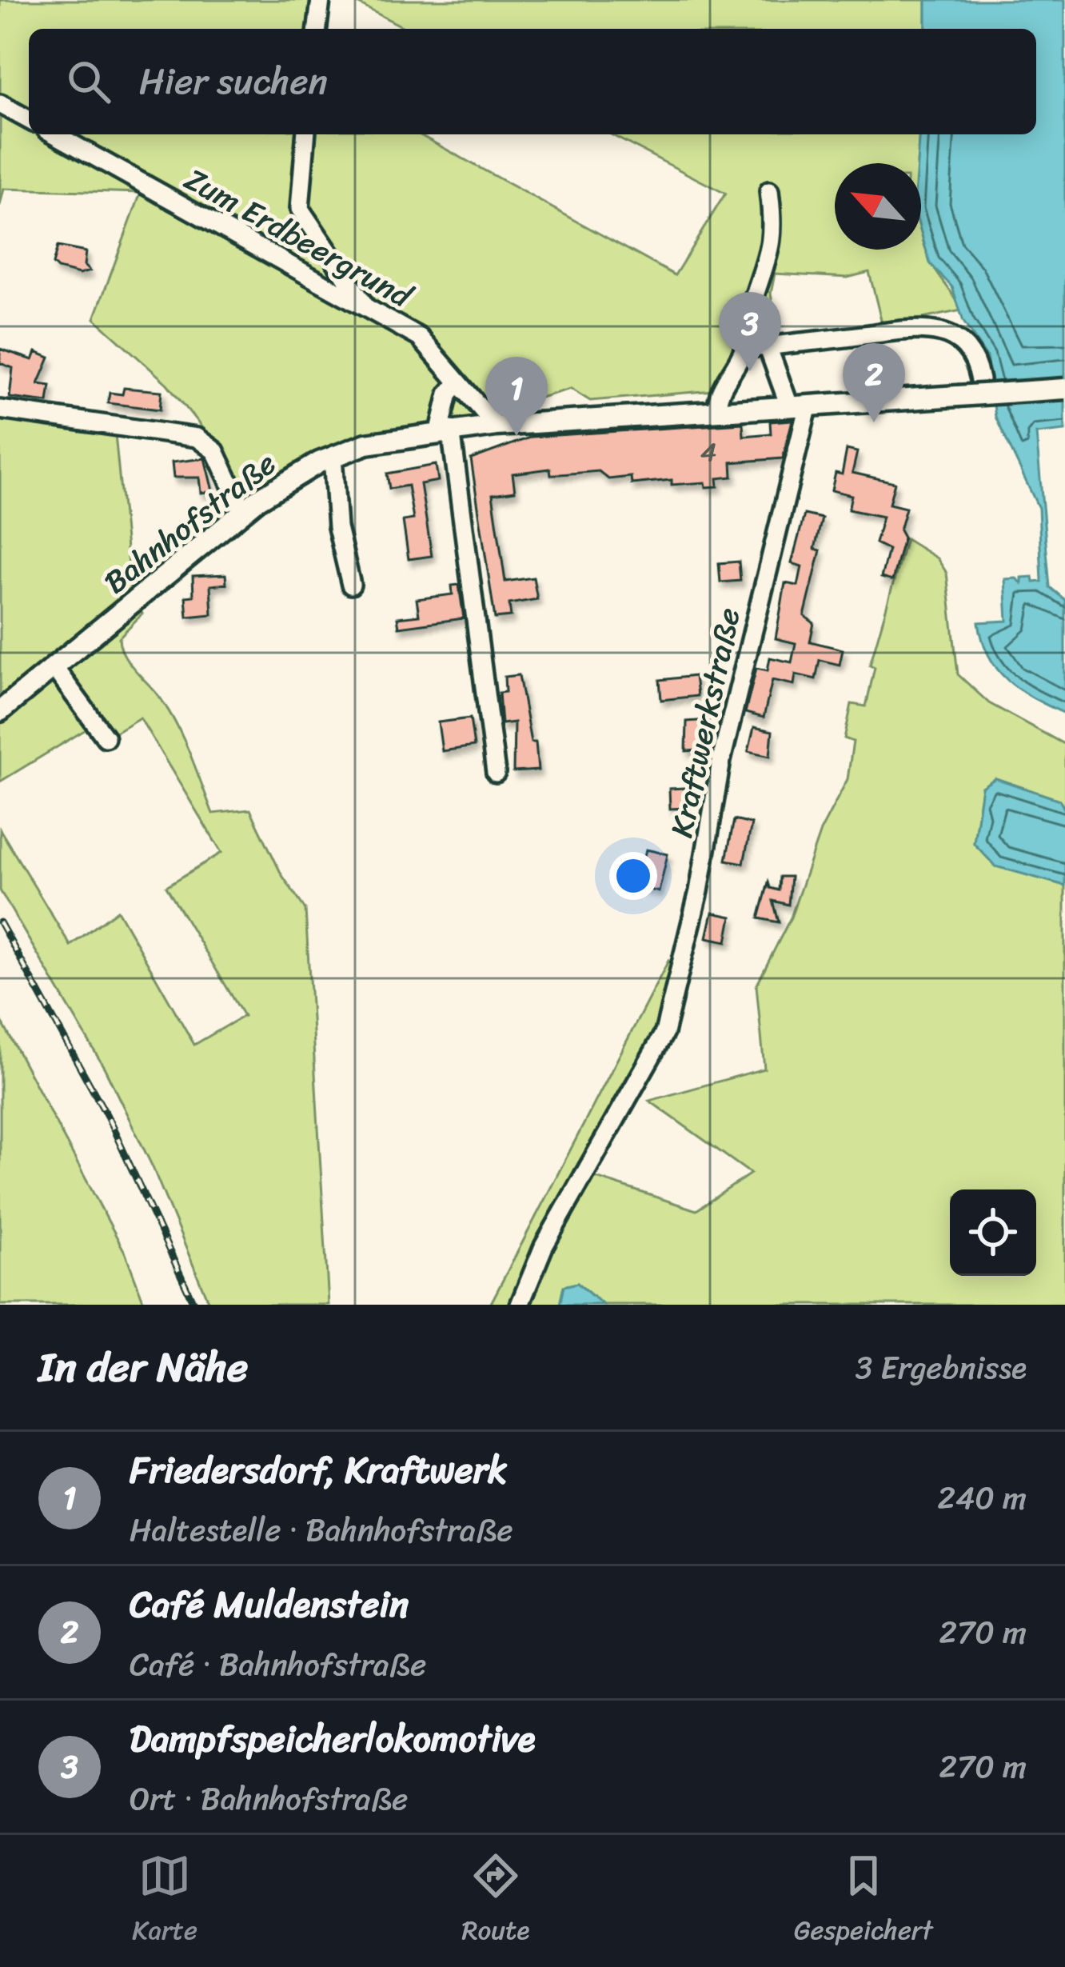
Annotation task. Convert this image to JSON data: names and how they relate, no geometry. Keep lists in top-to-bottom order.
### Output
{
  "streets": {
    "main road": ["Bahnhofstraße"],
    "street": ["Zum Erdbeergrund", "Kraftwerkstraße"]
  },
  "crossings": [
    ["Zum Erdbeergrund", "Bahnhofstraße"],
    ["Bahnhofstraße", "Kraftwerkstraße"]
  ],
  "house_numbers": ["4"],
  "north": "top left",
  "page": {
    "search": "Hier suchen",
    "pins": ["3", "2", "1"],
    "heading": ["In der Nähe", "3 Ergebnisse"],
    "list": [
      {
        "mark": "1",
        "name": "Friedersdorf, Kraftwerk",
        "note": "Haltestelle · Bahnhofstraße",
        "value": "240 m"
      },
      {
        "mark": "2",
        "name": "Café Muldenstein",
        "note": "Café · Bahnhofstraße",
        "value": "270 m"
      },
      {
        "mark": "3",
        "name": "Dampfspeicherlokomotive",
        "note": "Ort · Bahnhofstraße",
        "value": "270 m"
      }
    ],
    "nav": ["Karte", "Route", "Gespeichert"]
  }
}
